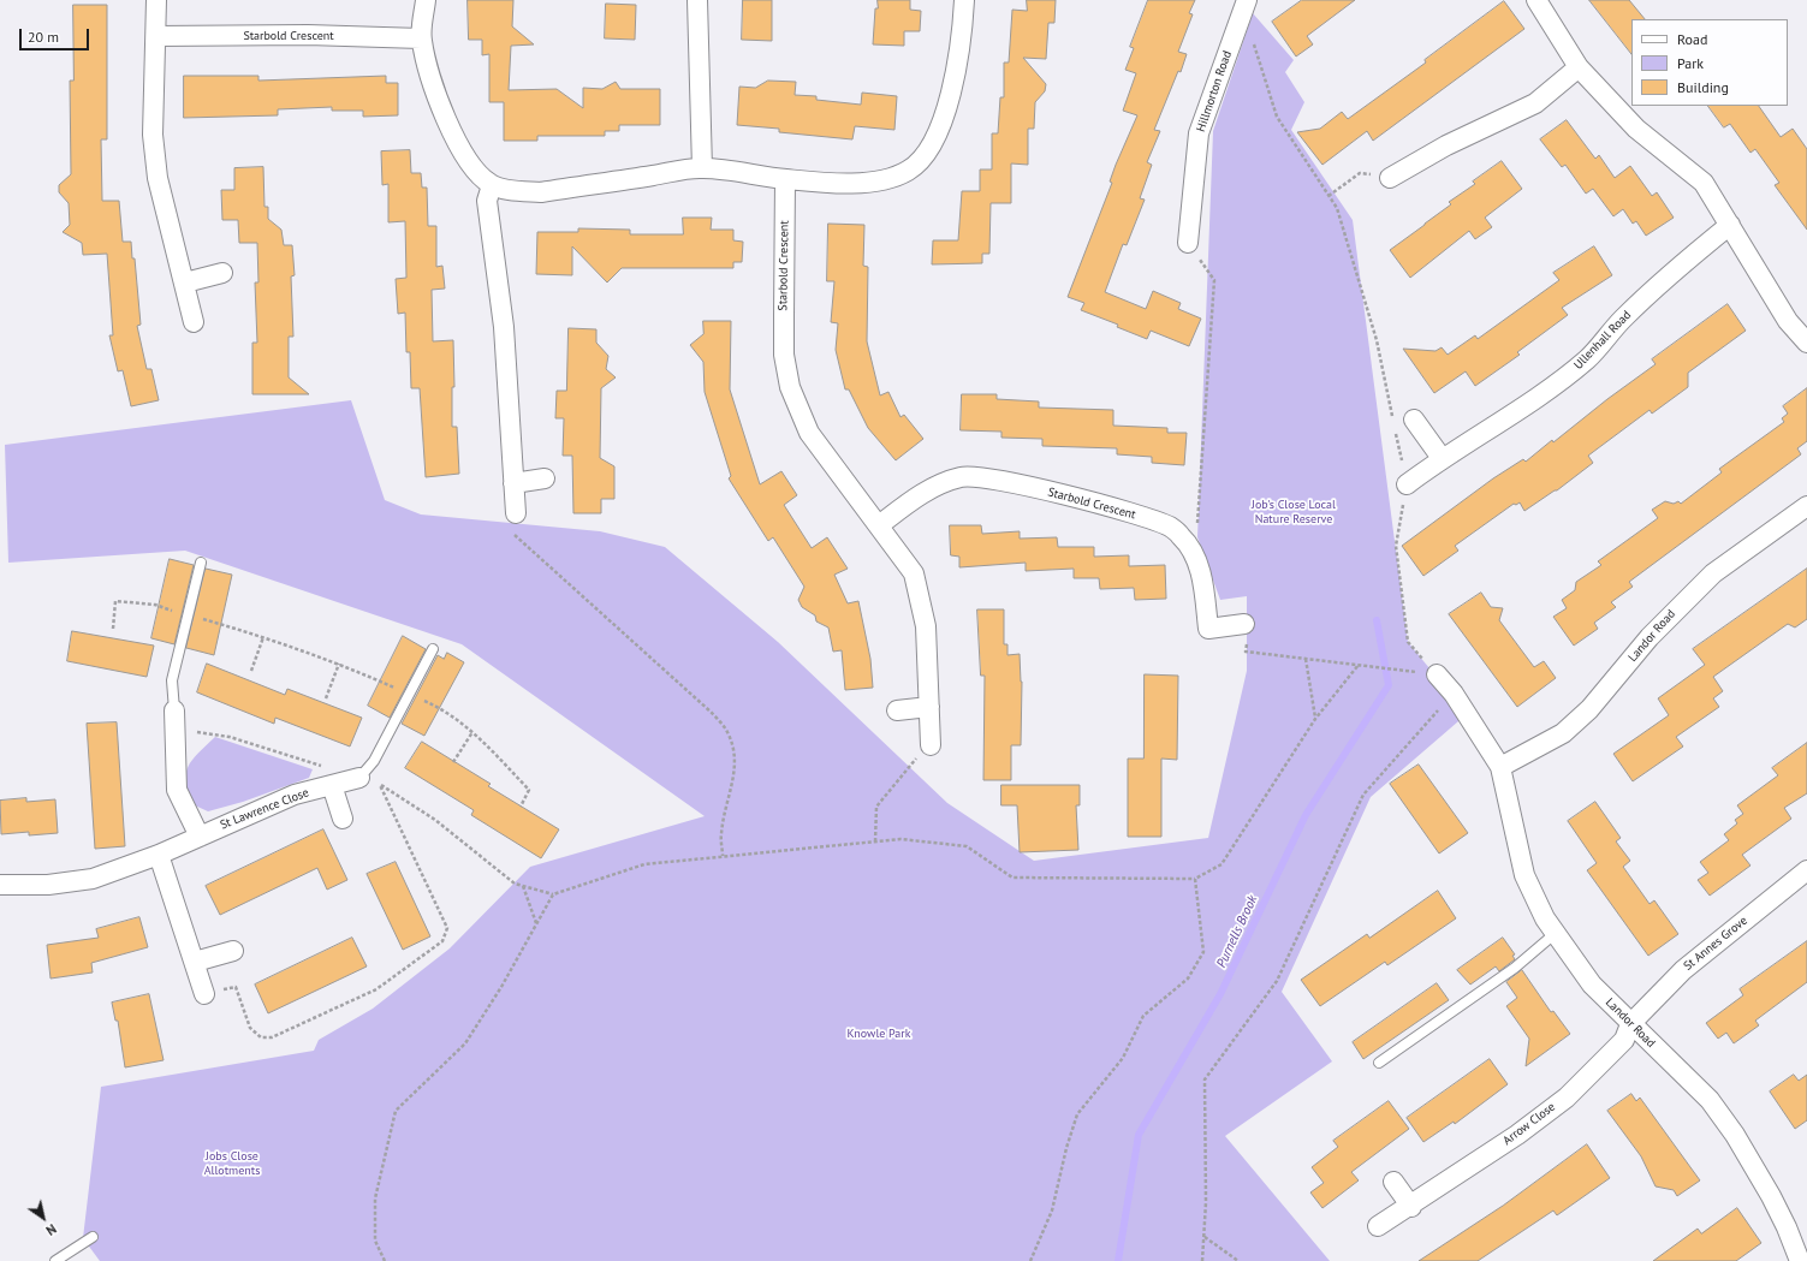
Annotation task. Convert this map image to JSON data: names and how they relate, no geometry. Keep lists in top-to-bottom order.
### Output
{
  "streets": {
    "street": [
      "Starbold Crescent",
      "Hillmorton Road",
      "Ullenhall Road",
      "Landor Road",
      "St Lawrence Close",
      "St Annes Grove",
      "Arrow Close"
    ]
  },
  "crossings": [
    ["Landor Road", "St Annes Grove"],
    ["Landor Road", "Arrow Close"],
    ["St Annes Grove", "Arrow Close"]
  ],
  "water": ["Purnells Brook"],
  "parks": ["Job's Close Local Nature Reserve", "Knowle Park", "Jobs Close Allotments"],
  "legend": ["Road", "Park", "Building"],
  "scale_bar": "20 m",
  "north": "bottom right"
}
